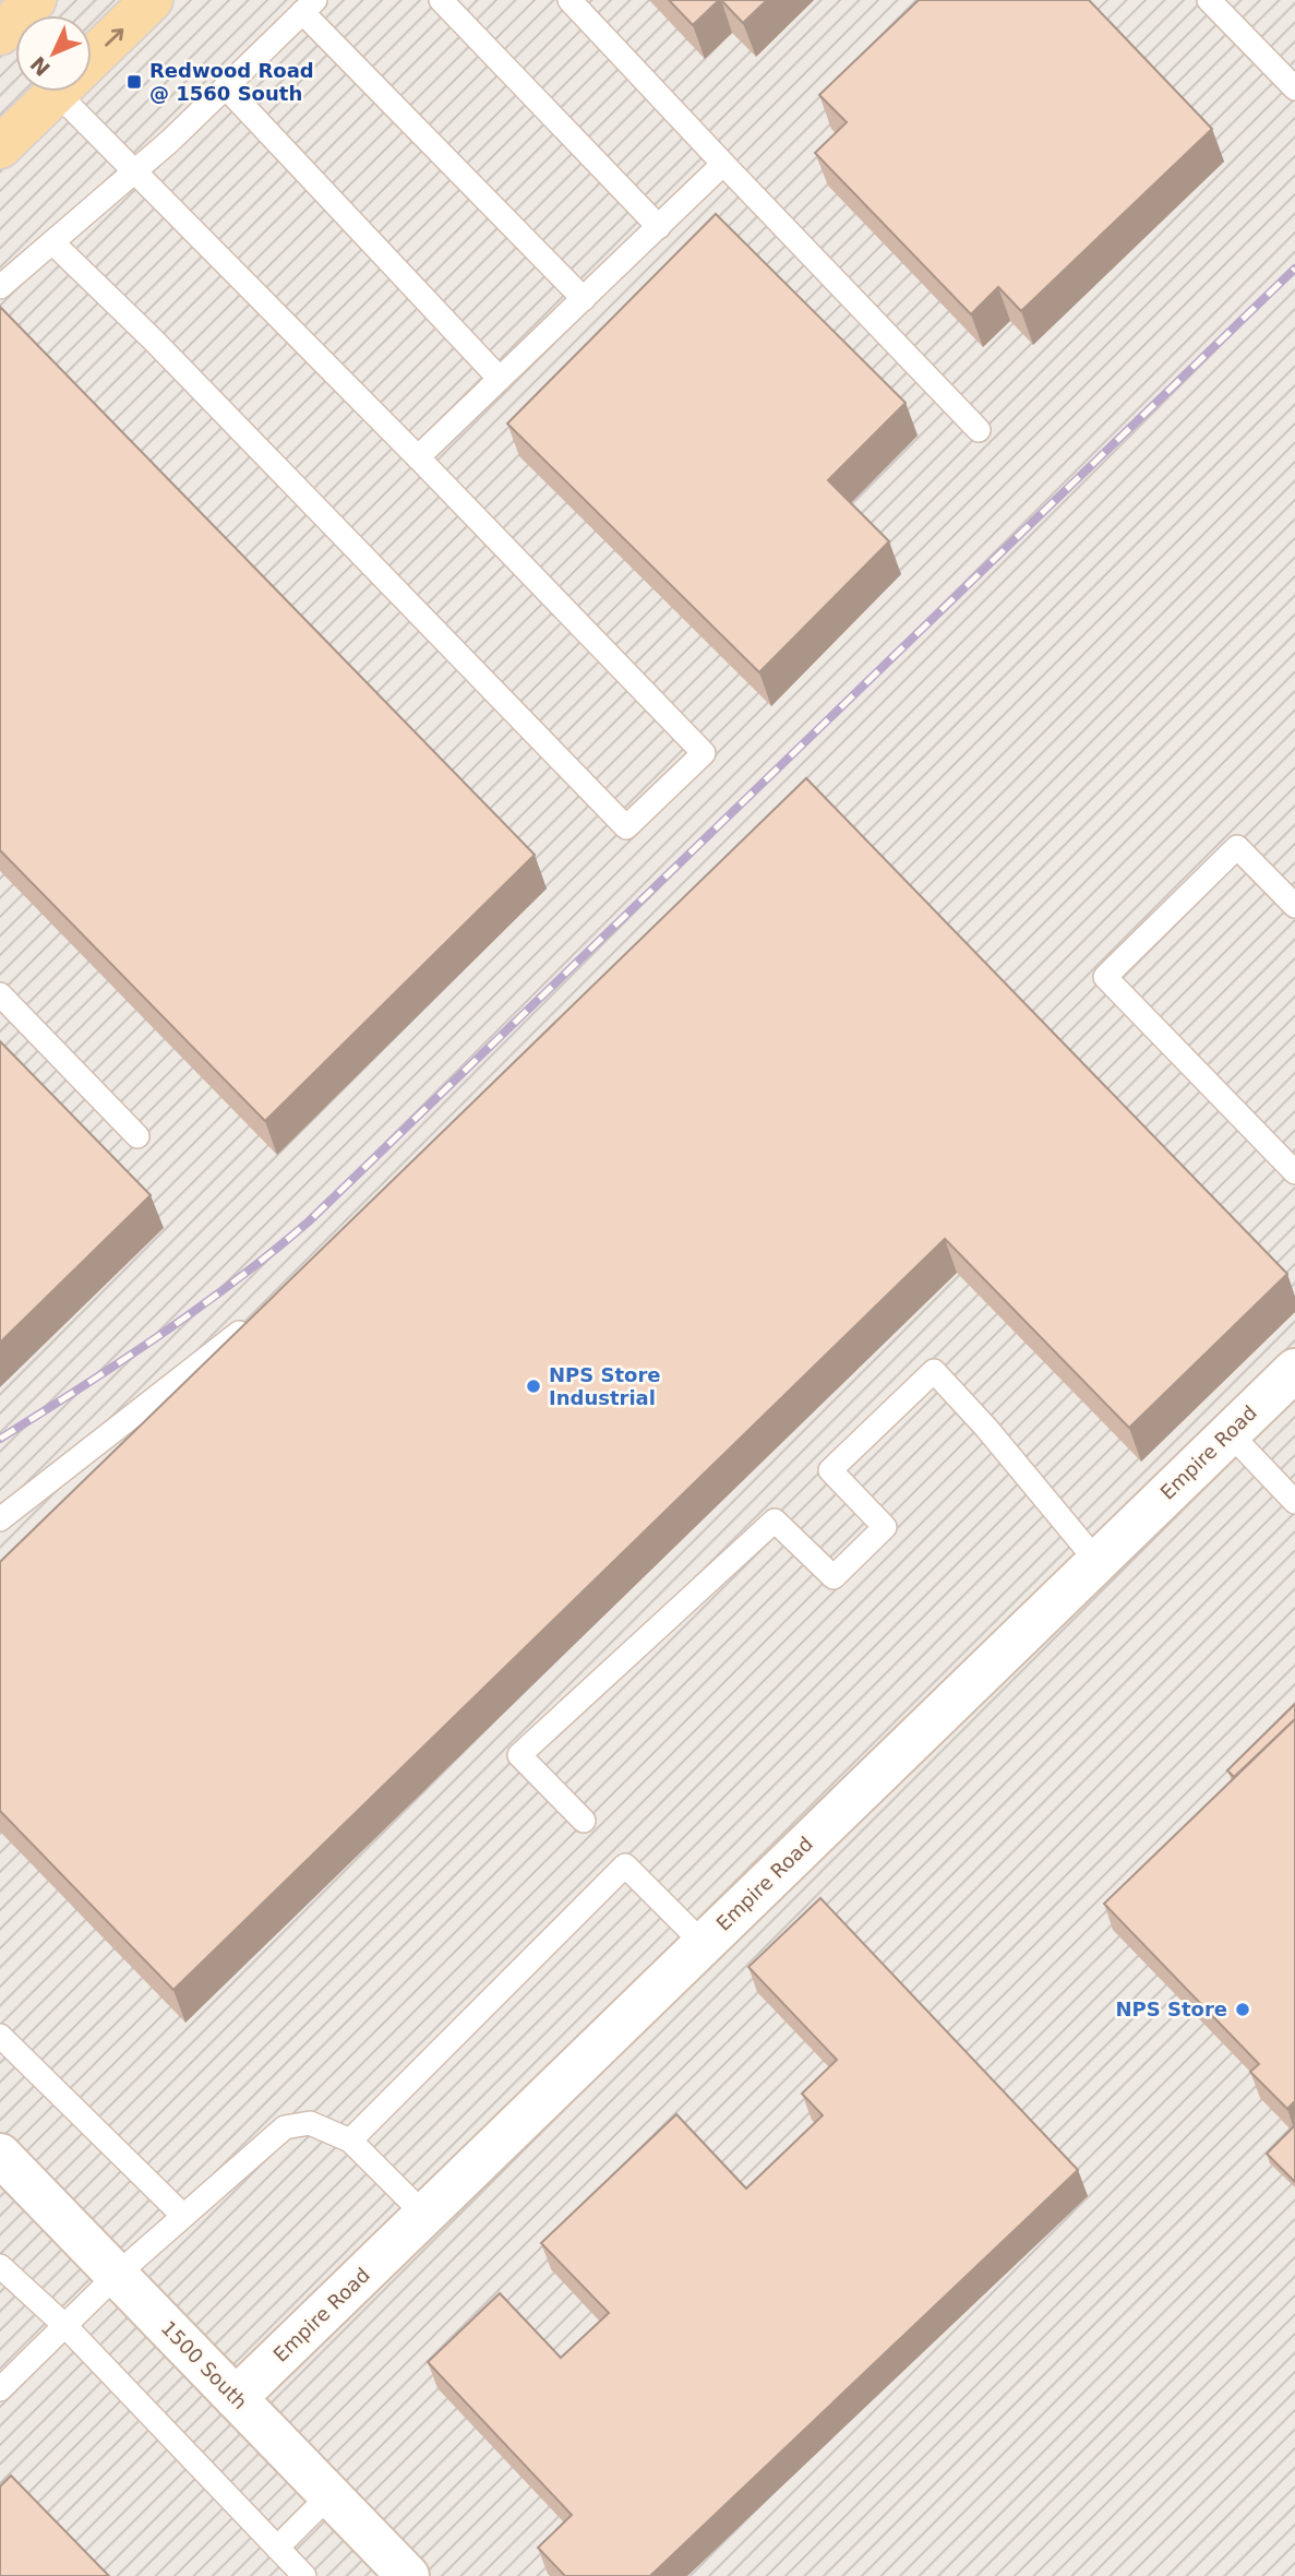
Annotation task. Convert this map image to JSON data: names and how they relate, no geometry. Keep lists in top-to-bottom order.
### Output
{
  "streets": {
    "street": ["Empire Road", "1500 South"]
  },
  "crossings": [
    ["Empire Road", "1500 South"]
  ],
  "places": {
    "transit": ["Redwood Road @ 1560 South"],
    "other": ["NPS Store Industrial", "NPS Store"]
  },
  "north": "bottom left"
}
